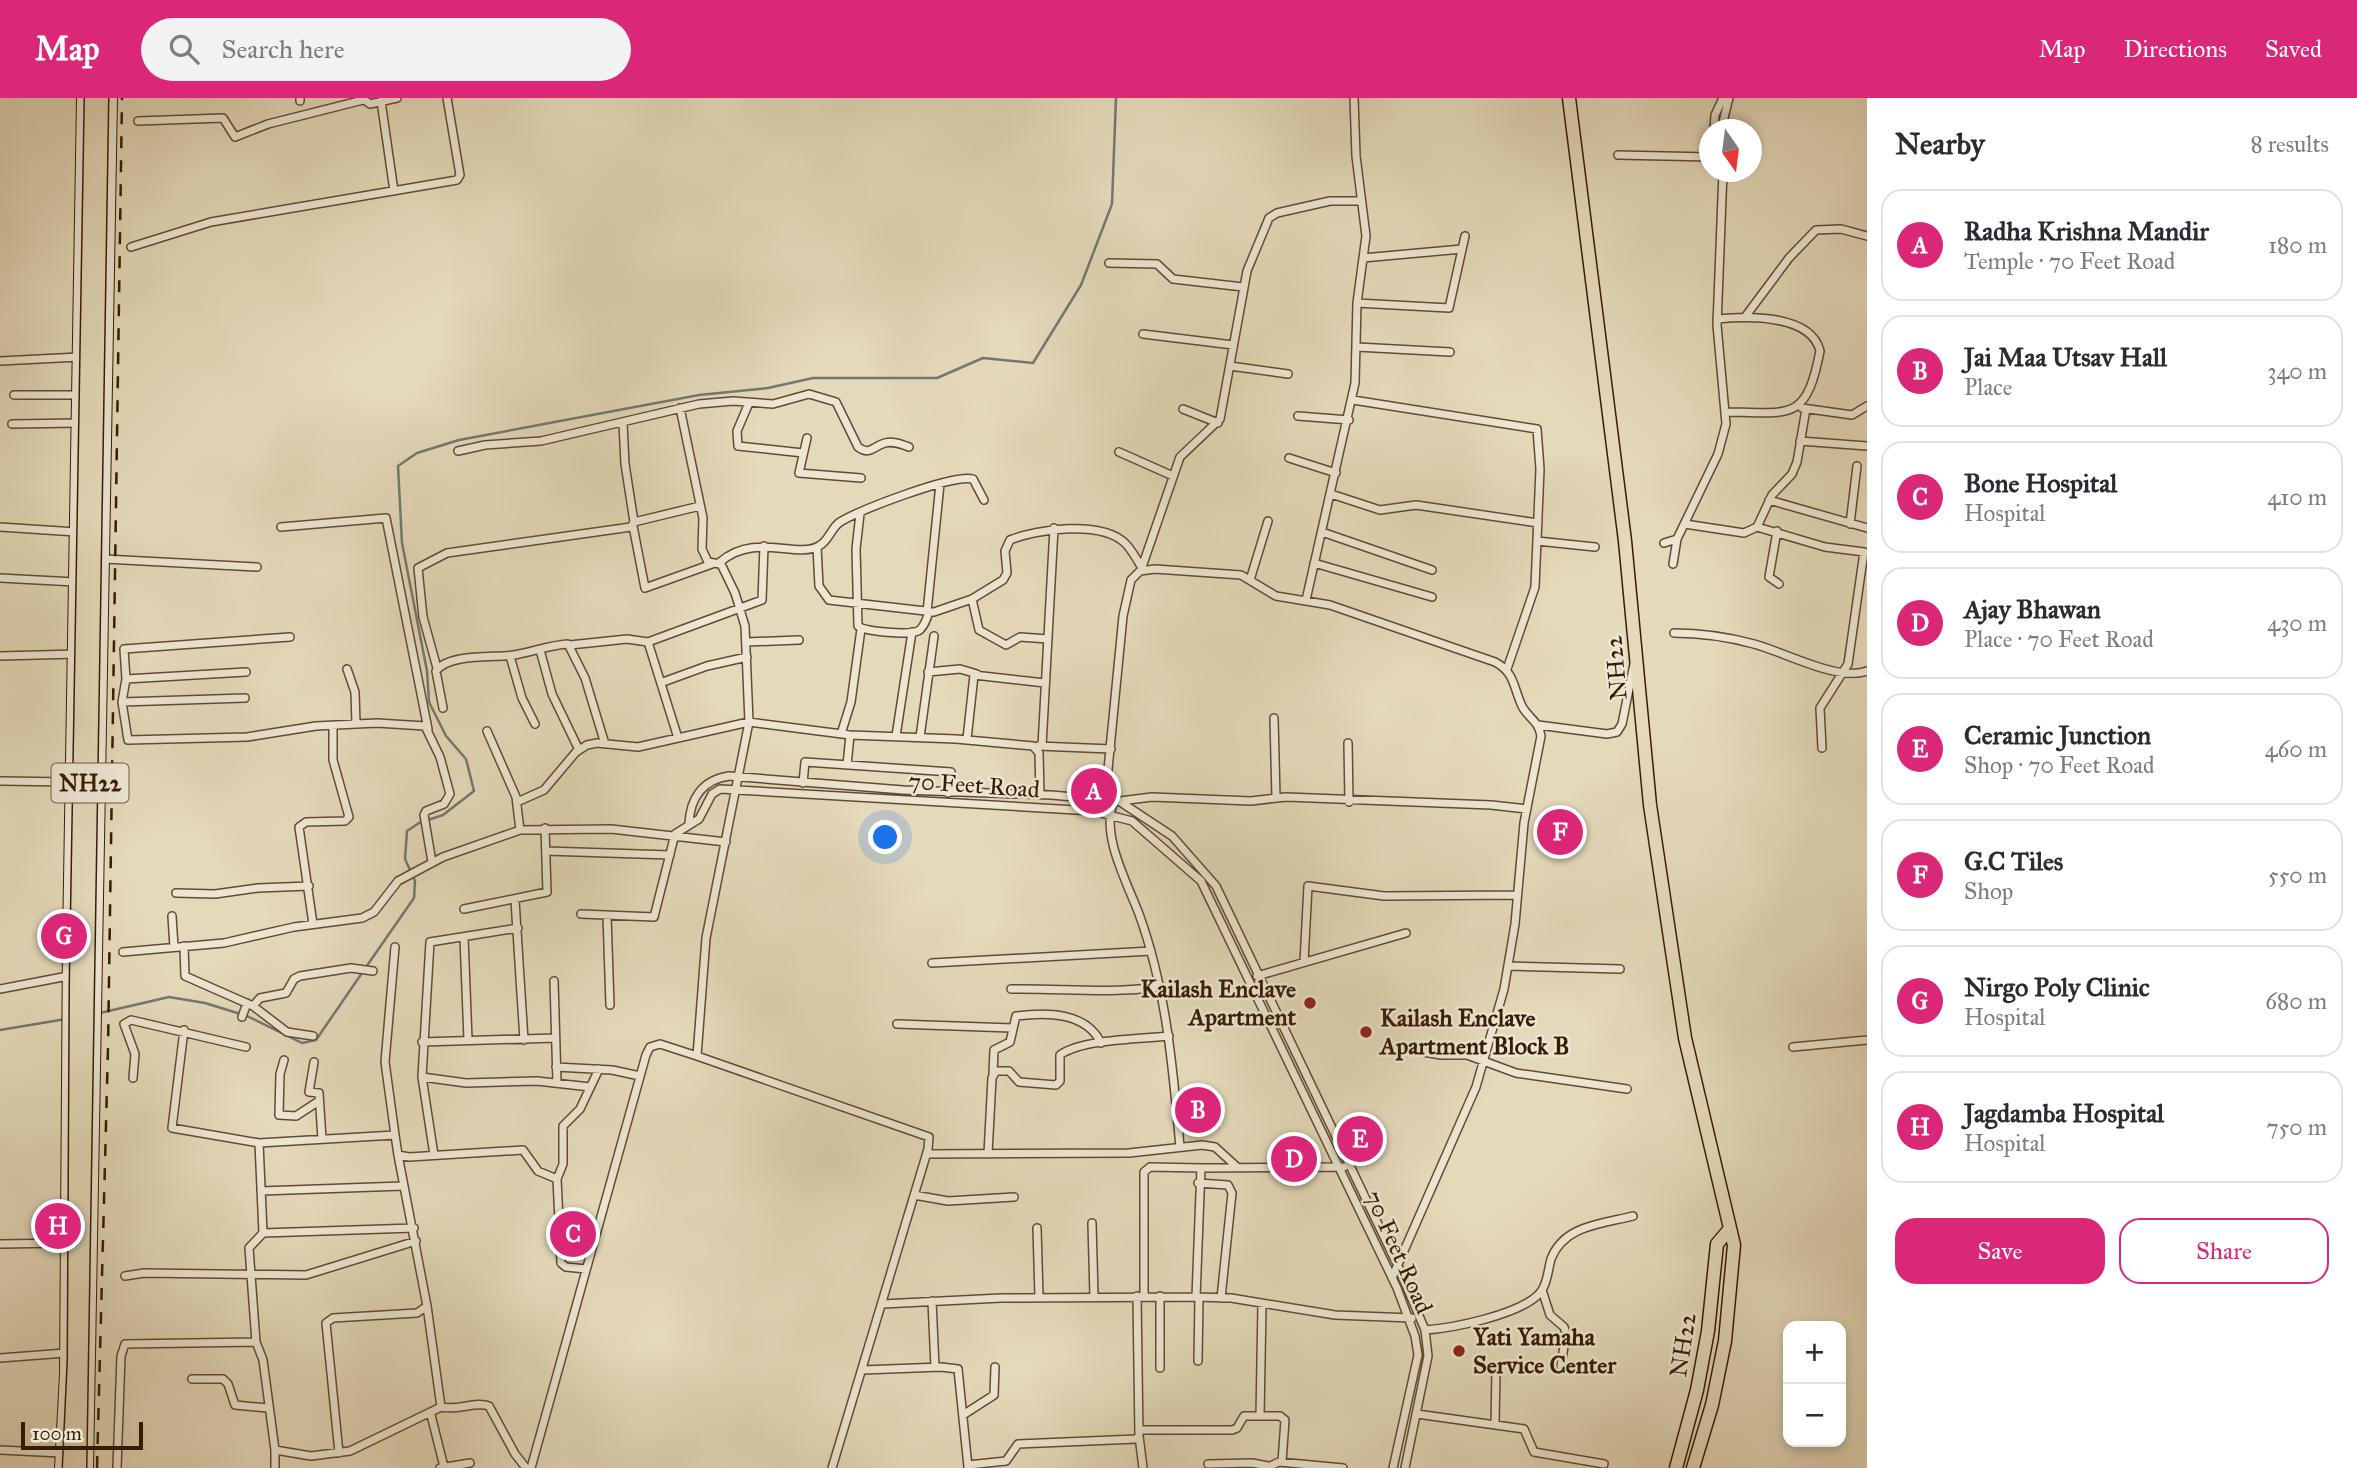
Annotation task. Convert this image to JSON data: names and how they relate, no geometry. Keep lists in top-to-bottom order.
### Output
{
  "streets": {
    "highway": ["NH22"],
    "street": ["70 Feet Road"]
  },
  "places": ["Kailash Enclave Apartment", "Kailash Enclave Apartment Block B", "Yati Yamaha Service Center"],
  "scale_bar": "100 m",
  "north": "bottom",
  "page": {
    "header": "Map",
    "search": "Search here",
    "nav": ["Map", "Directions", "Saved"],
    "heading": ["Nearby", "8 results"],
    "list": [
      {
        "mark": "A",
        "name": "Radha Krishna Mandir",
        "note": "Temple · 70 Feet Road",
        "value": "180 m"
      },
      {
        "mark": "B",
        "name": "Jai Maa Utsav Hall",
        "note": "Place",
        "value": "340 m"
      },
      {
        "mark": "C",
        "name": "Bone Hospital",
        "note": "Hospital",
        "value": "410 m"
      },
      {
        "mark": "D",
        "name": "Ajay Bhawan",
        "note": "Place · 70 Feet Road",
        "value": "430 m"
      },
      {
        "mark": "E",
        "name": "Ceramic Junction",
        "note": "Shop · 70 Feet Road",
        "value": "460 m"
      },
      {
        "mark": "F",
        "name": "G.C Tiles",
        "note": "Shop",
        "value": "550 m"
      },
      {
        "mark": "G",
        "name": "Nirgo Poly Clinic",
        "note": "Hospital",
        "value": "680 m"
      },
      {
        "mark": "H",
        "name": "Jagdamba Hospital",
        "note": "Hospital",
        "value": "750 m"
      }
    ],
    "pins": [
      "A",
      "F",
      "G",
      "B",
      "E",
      "D",
      "H",
      "C"
    ],
    "buttons": ["Save", "Share"],
    "map_buttons": ["+", "−"],
    "scale": "100 m"
  }
}
